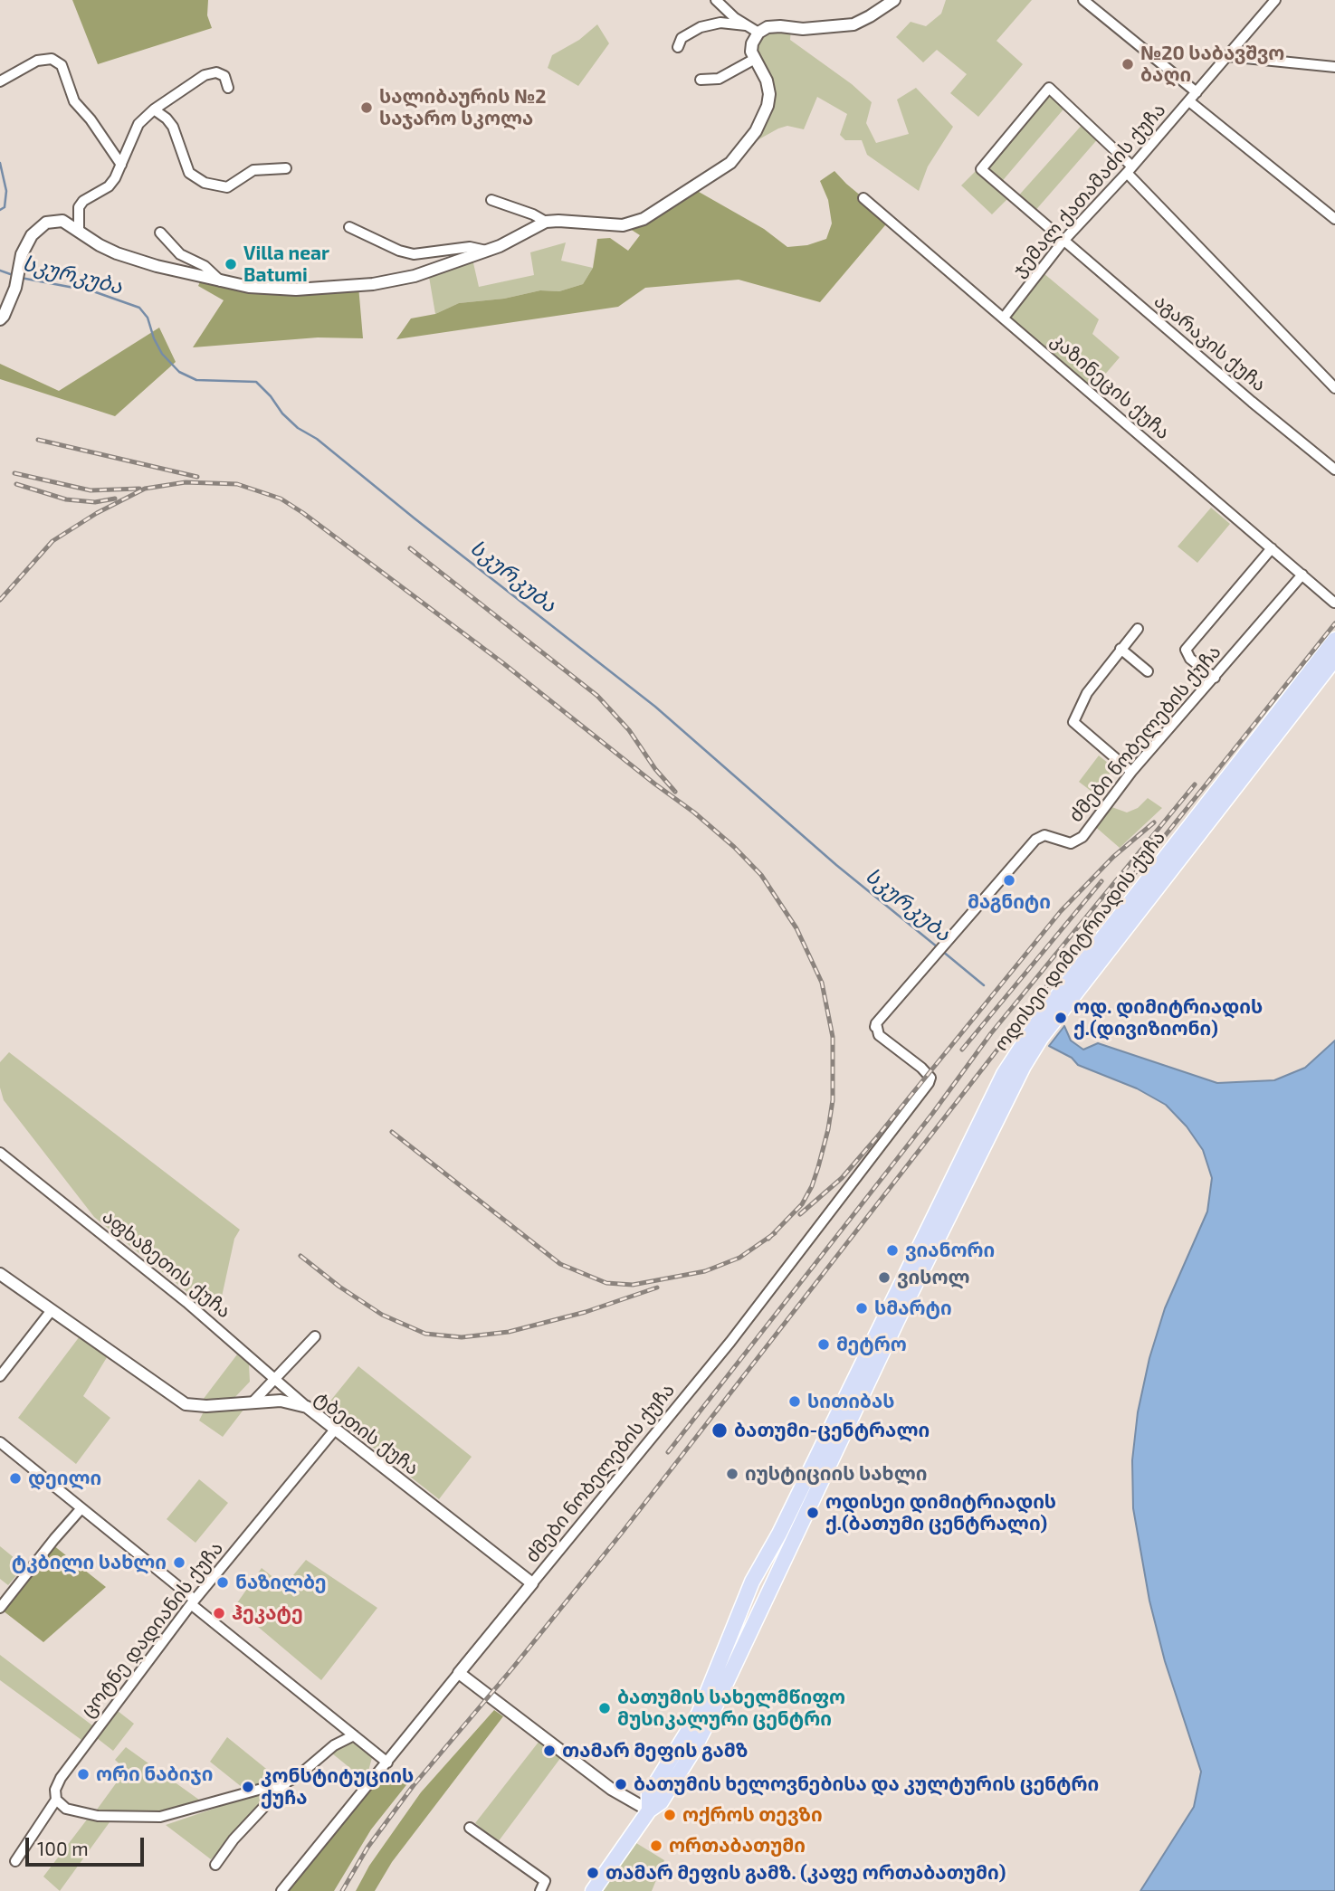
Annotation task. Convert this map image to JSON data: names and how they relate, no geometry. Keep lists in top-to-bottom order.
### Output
{
  "streets": {
    "main road": ["ოდისეი დიმიტრიადის ქუჩა"],
    "street": [
      "ჯემალ ქათამაძის ქუჩა",
      "აგარაკის ქუჩა",
      "კაზინეცის ქუჩა",
      "ძმები ნობელების ქუჩა",
      "აფხაზეთის ქუჩა",
      "ტბეთის ქუჩა",
      "ცოტნე დადიანის ქუჩა"
    ]
  },
  "crossings": [
    ["ჯემალ ქათამაძის ქუჩა", "აგარაკის ქუჩა"],
    ["ჯემალ ქათამაძის ქუჩა", "კაზინეცის ქუჩა"],
    ["კაზინეცის ქუჩა", "ძმები ნობელების ქუჩა"],
    ["ძმები ნობელების ქუჩა", "ტბეთის ქუჩა"],
    ["აფხაზეთის ქუჩა", "ტბეთის ქუჩა"],
    ["ტბეთის ქუჩა", "ცოტნე დადიანის ქუჩა"]
  ],
  "water": ["სკურკუბა"],
  "places": [
    "№20 საბავშვო ბაღი",
    "სალიბაურის №2 საჯარო სკოლა",
    "Villa near Batumi",
    "მაგნიტი",
    "ოდ. დიმიტრიადის ქ.(დივიზიონი)",
    "ვიანორი",
    "ვისოლ",
    "სმარტი",
    "მეტრო",
    "სითიბას",
    "ბათუმი-ცენტრალი",
    "იუსტიციის სახლი",
    "დეილი",
    "ოდისეი დიმიტრიადის ქ.(ბათუმი ცენტრალი)",
    "ტკბილი სახლი",
    "ნაზილბე",
    "ჰეკატე",
    "ბათუმის სახელმწიფო მუსიკალური ცენტრი",
    "თამარ მეფის გამზ",
    "ორი ნაბიჯი",
    "ბათუმის ხელოვნებისა და კულტურის ცენტრი",
    "კონსტიტუციის ქუჩა",
    "ოქროს თევზი",
    "ორთაბათუმი",
    "თამარ მეფის გამზ. (კაფე ორთაბათუმი)"
  ],
  "scale_bar": "100 m"
}
